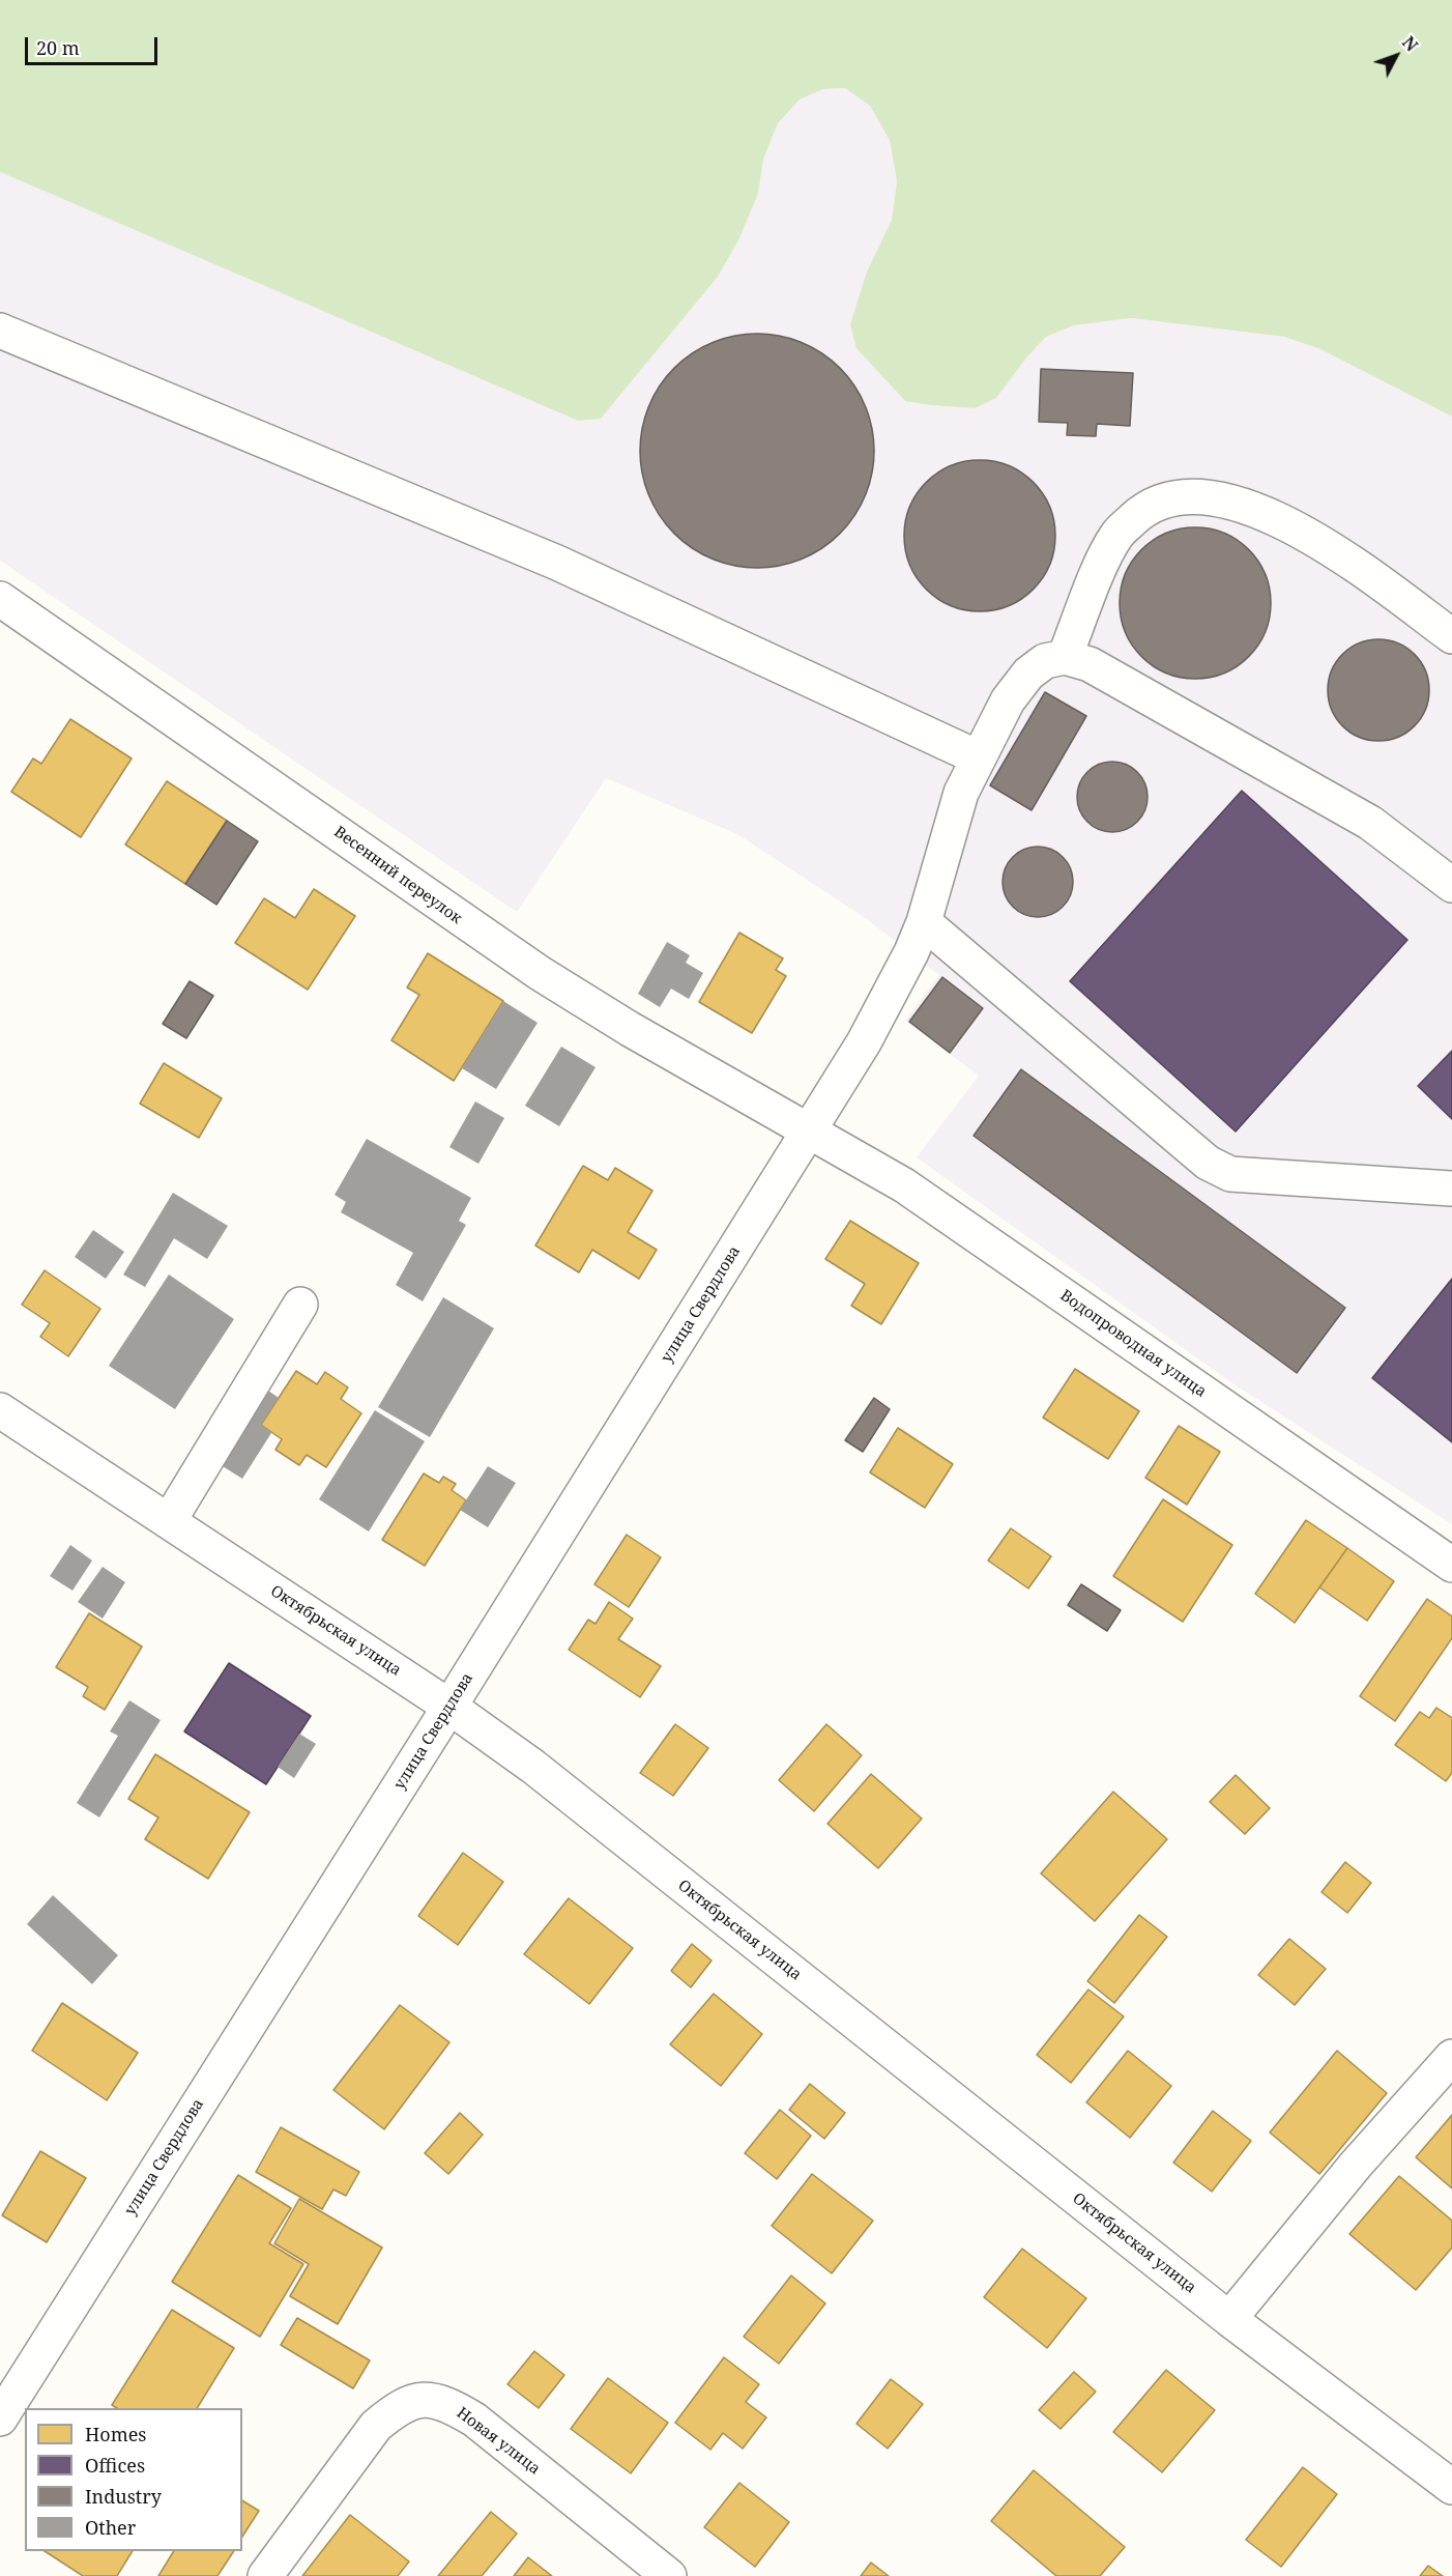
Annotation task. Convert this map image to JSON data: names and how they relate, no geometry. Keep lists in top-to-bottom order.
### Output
{
  "streets": {
    "street": [
      "Весенний переулок",
      "улица Свердлова",
      "Водопроводная улица",
      "Октябрьская улица",
      "Новая улица"
    ]
  },
  "crossings": [
    ["Весенний переулок", "улица Свердлова"],
    ["Весенний переулок", "Водопроводная улица"],
    ["улица Свердлова", "Водопроводная улица"],
    ["улица Свердлова", "Октябрьская улица"]
  ],
  "legend": [
    "Homes",
    "Offices",
    "Industry",
    "Other"
  ],
  "scale_bar": "20 m",
  "north": "top right"
}
